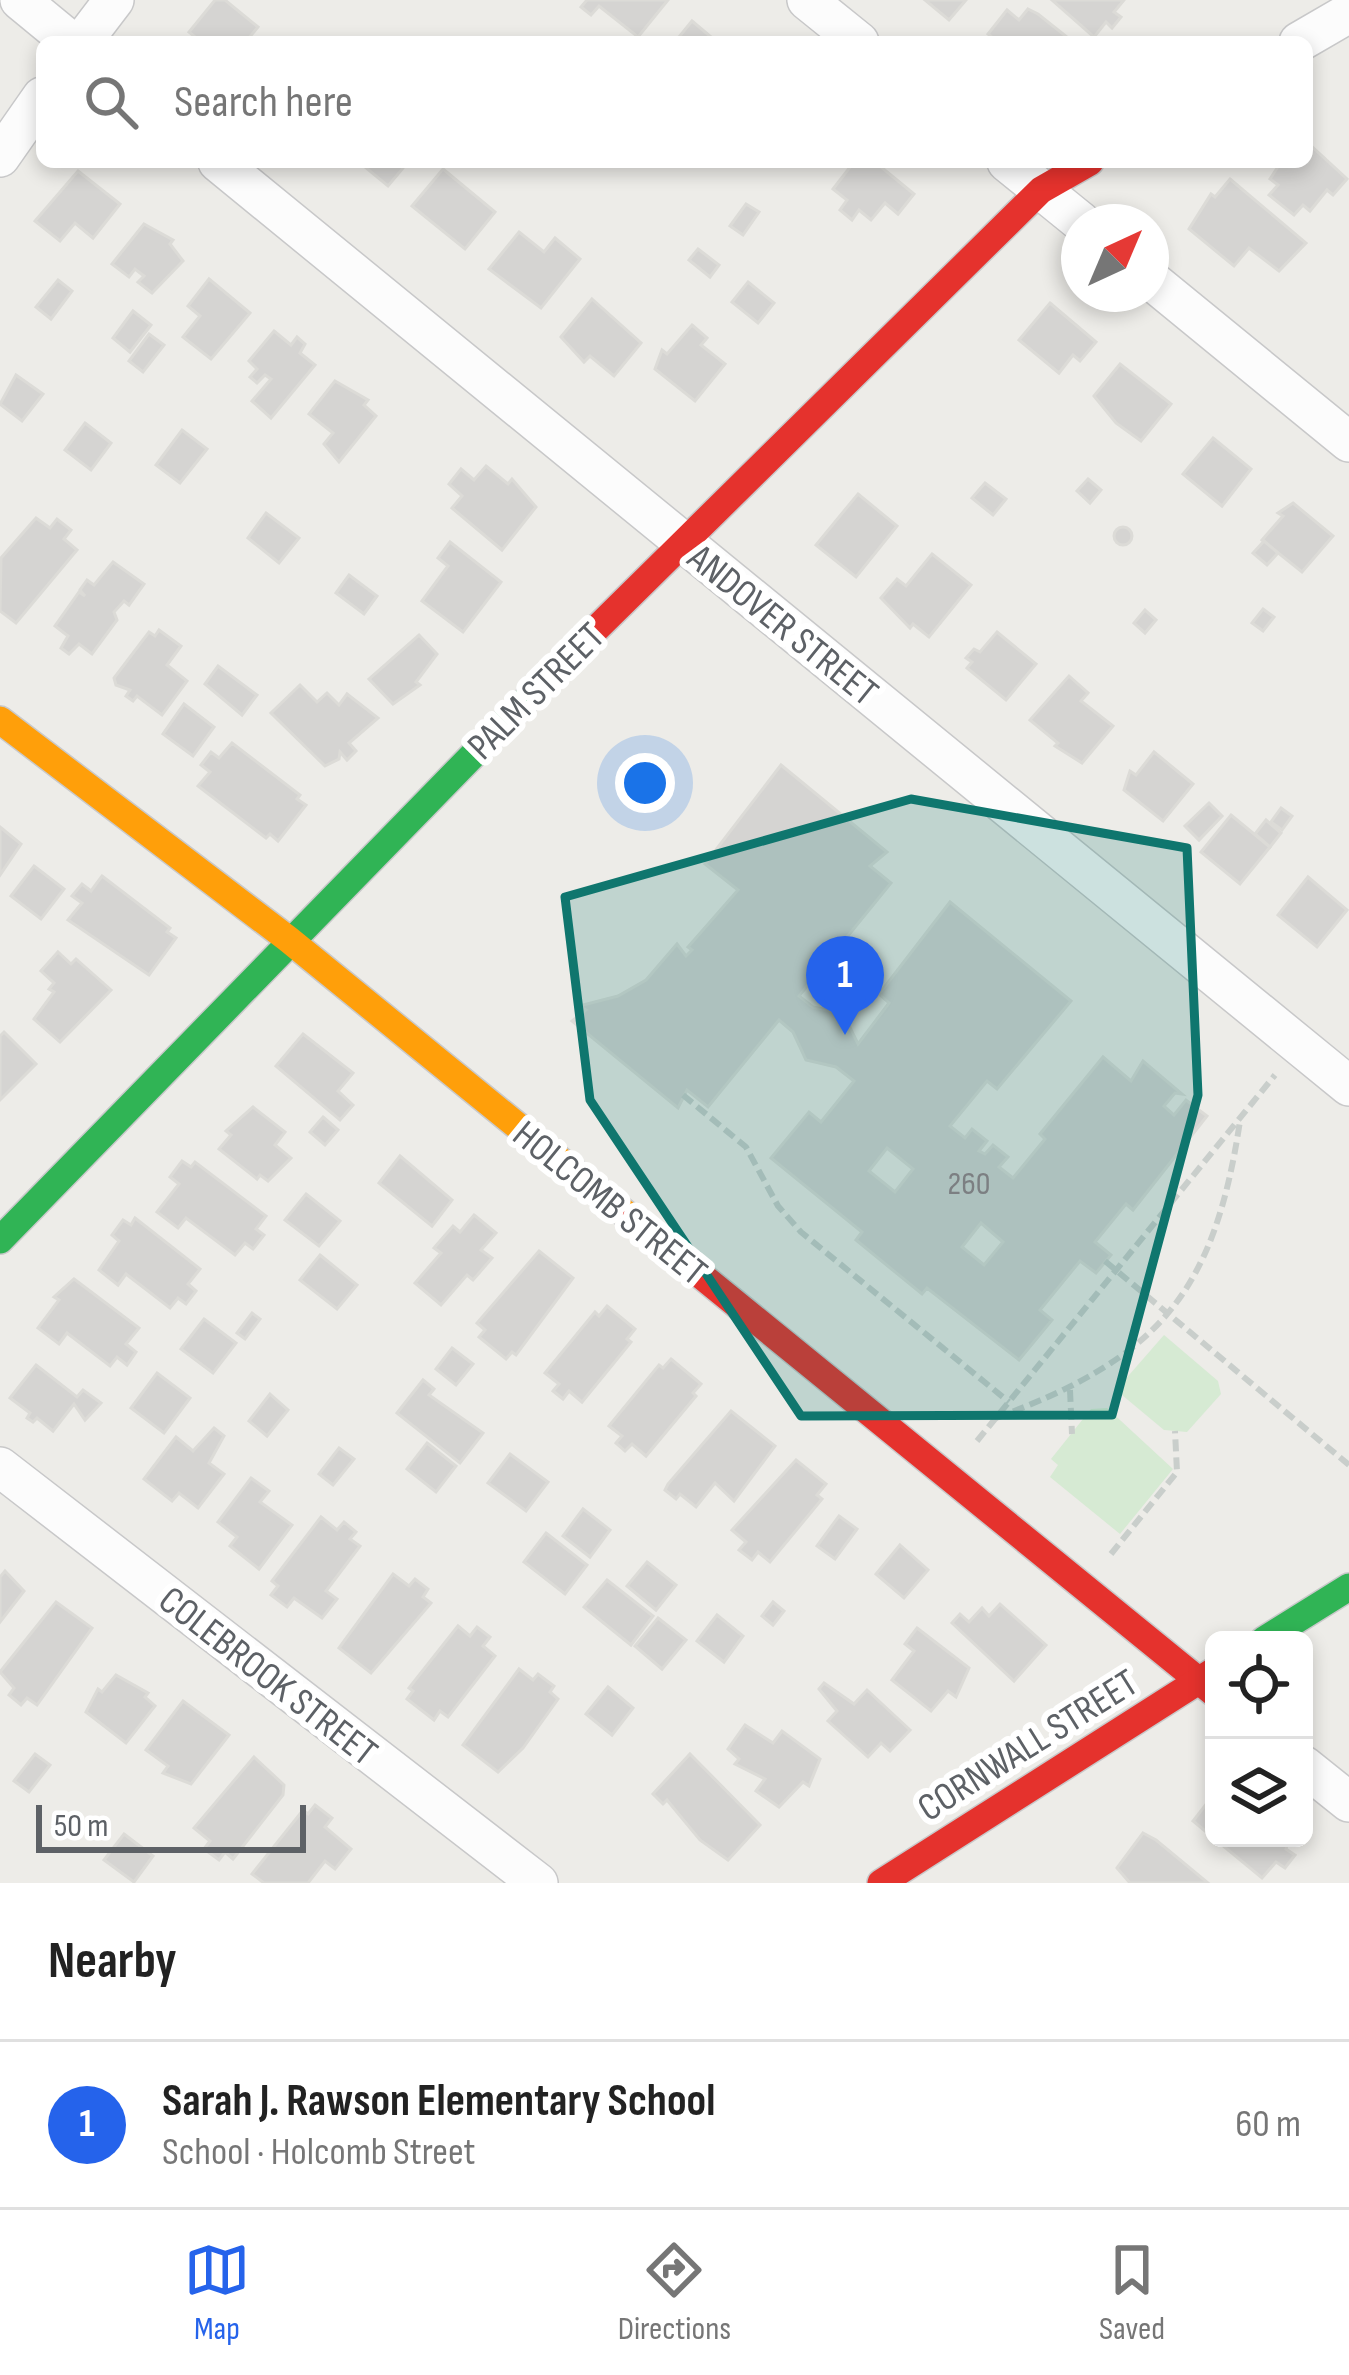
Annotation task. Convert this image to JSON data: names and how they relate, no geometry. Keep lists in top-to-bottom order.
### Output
{
  "streets": {
    "street": [
      "ANDOVER STREET",
      "PALM STREET",
      "HOLCOMB STREET",
      "COLEBROOK STREET",
      "CORNWALL STREET"
    ]
  },
  "crossings": [
    ["ANDOVER STREET", "PALM STREET"],
    ["PALM STREET", "HOLCOMB STREET"]
  ],
  "house_numbers": ["260"],
  "scale_bar": "50 m",
  "north": "top right",
  "page": {
    "search": "Search here",
    "pins": "1",
    "scale": "50 m",
    "heading": "Nearby",
    "list": [
      {
        "mark": "1",
        "name": "Sarah J. Rawson Elementary School",
        "note": "School · Holcomb Street",
        "value": "60 m"
      }
    ],
    "nav": ["Map", "Directions", "Saved"]
  }
}
